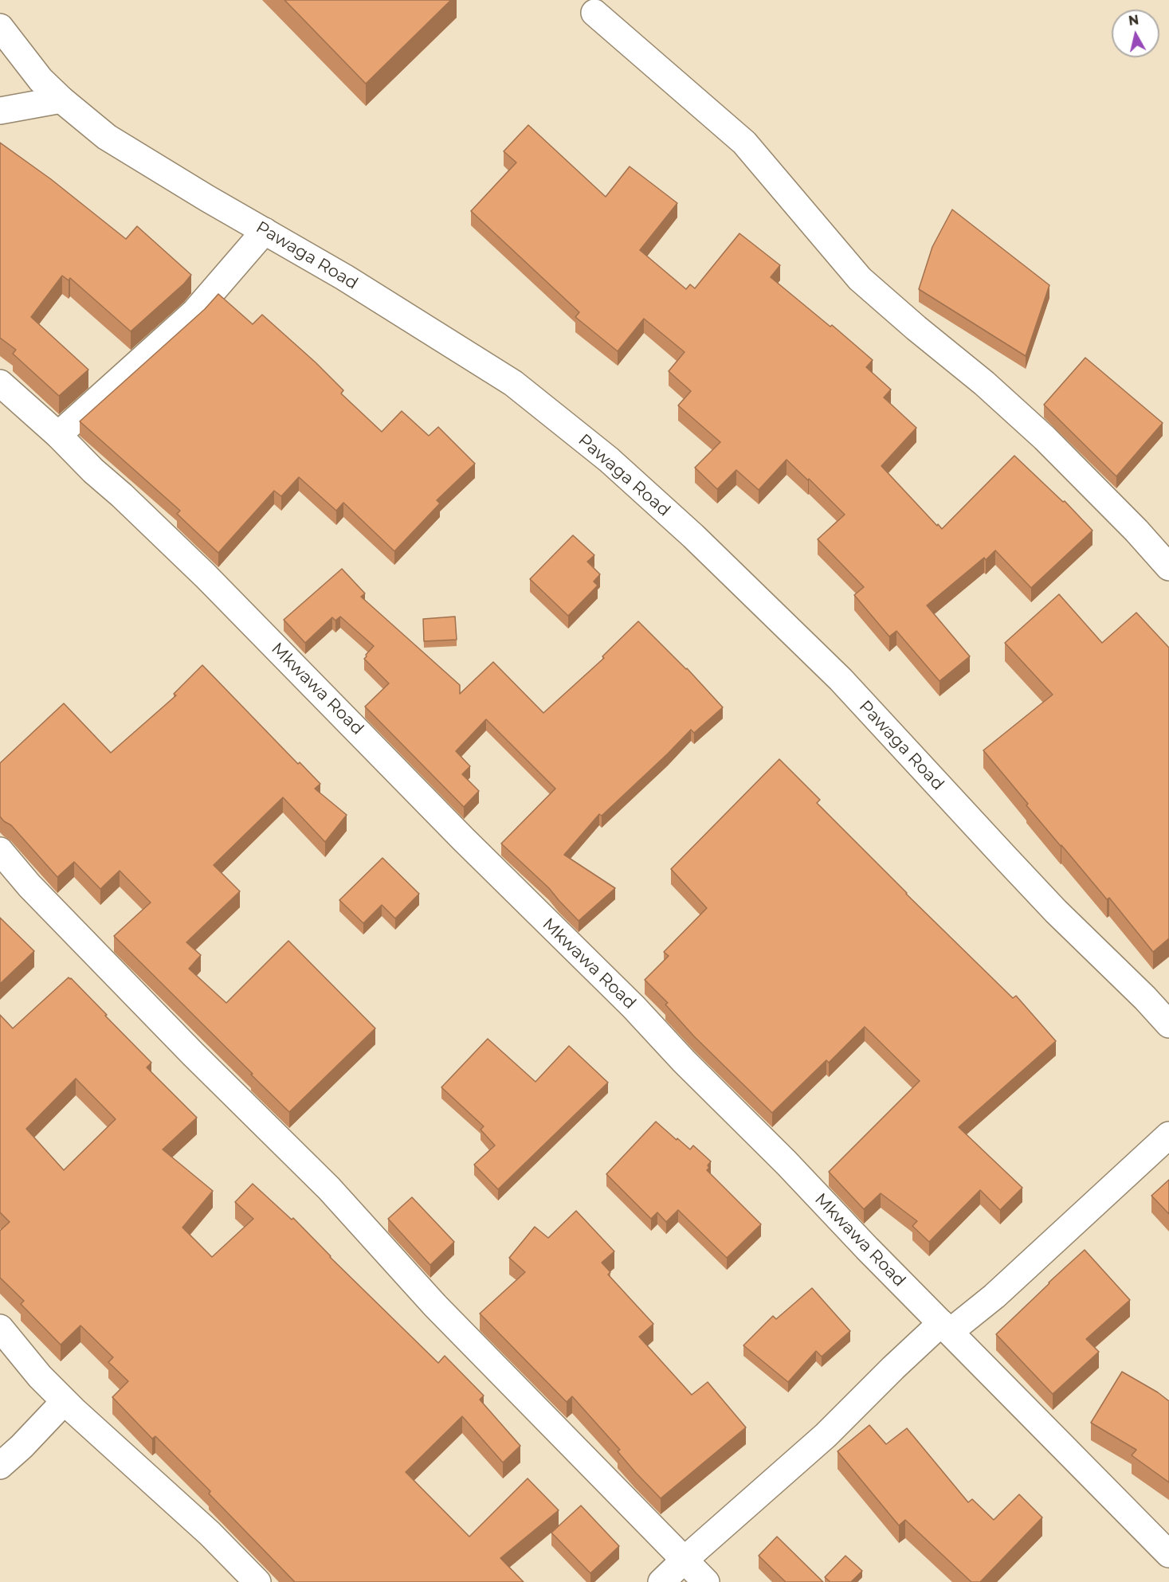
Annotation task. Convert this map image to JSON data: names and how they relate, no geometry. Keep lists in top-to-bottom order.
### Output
{
  "streets": {
    "street": ["Pawaga Road", "Mkwawa Road"]
  },
  "north": "top"
}
